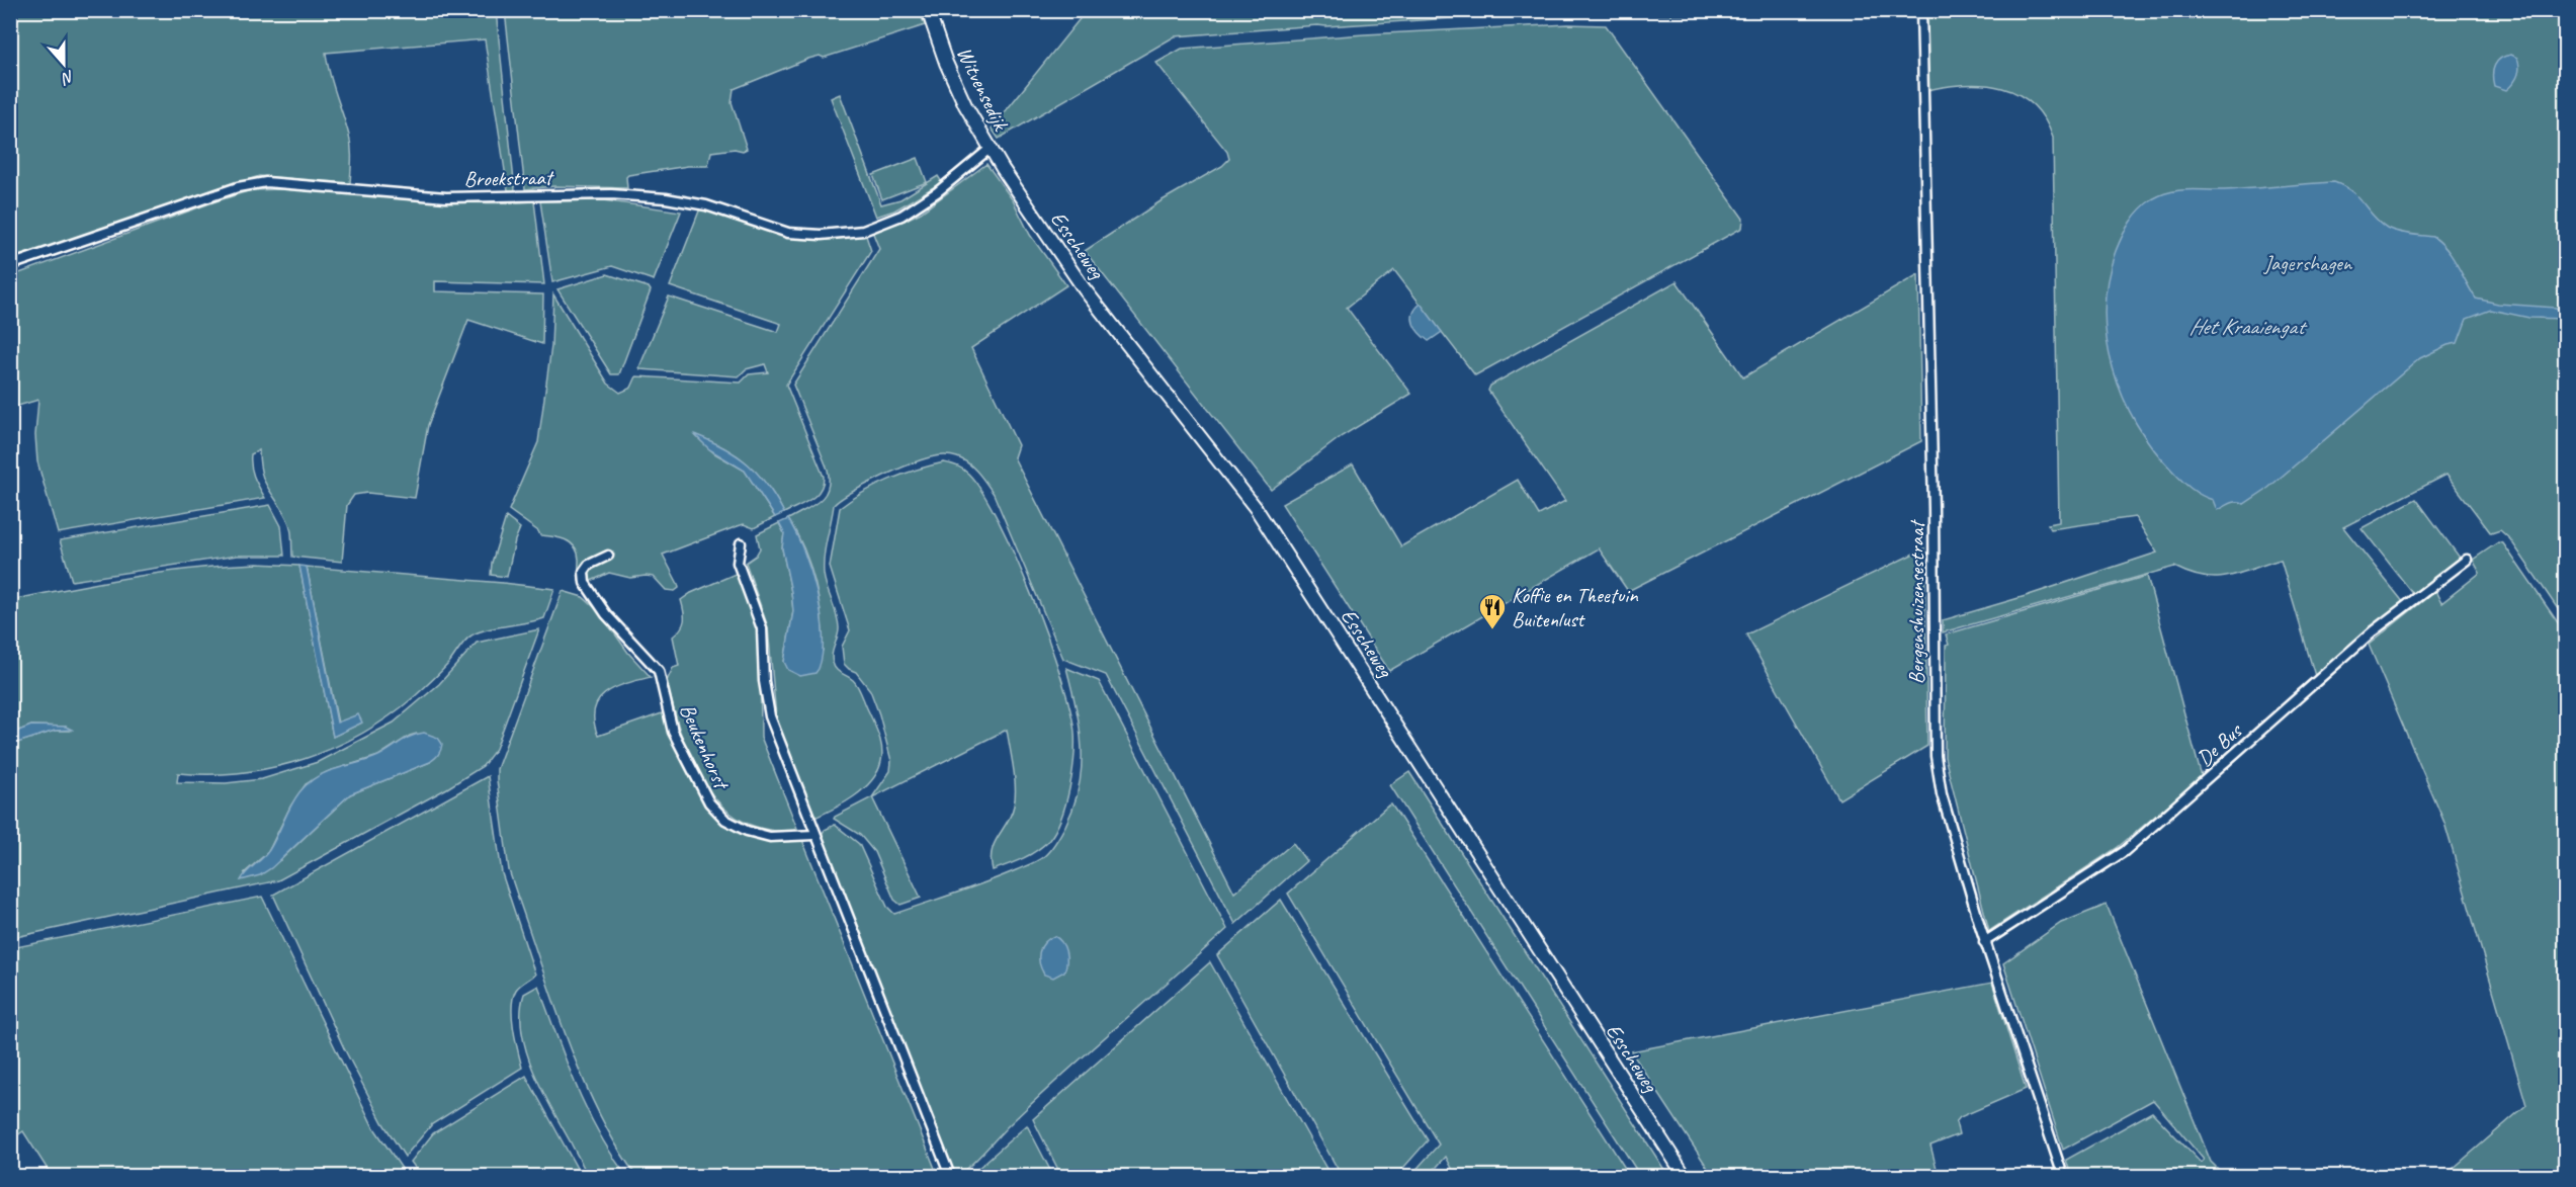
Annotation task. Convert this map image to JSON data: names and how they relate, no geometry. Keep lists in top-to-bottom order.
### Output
{
  "streets": {
    "street": [
      "Witvensedijk",
      "Broekstraat",
      "Esscheweg",
      "Bergenshuizensestraat",
      "De Bus",
      "Beukenhorst"
    ]
  },
  "crossings": [
    ["Witvensedijk", "Broekstraat"],
    ["Witvensedijk", "Esscheweg"],
    ["Broekstraat", "Esscheweg"],
    ["Bergenshuizensestraat", "De Bus"]
  ],
  "water": ["Het Kraaiengat"],
  "parks": ["Jagershagen"],
  "places": {
    "restaurant": ["Koffie en Theetuin Buitenlust"]
  },
  "north": "bottom"
}
